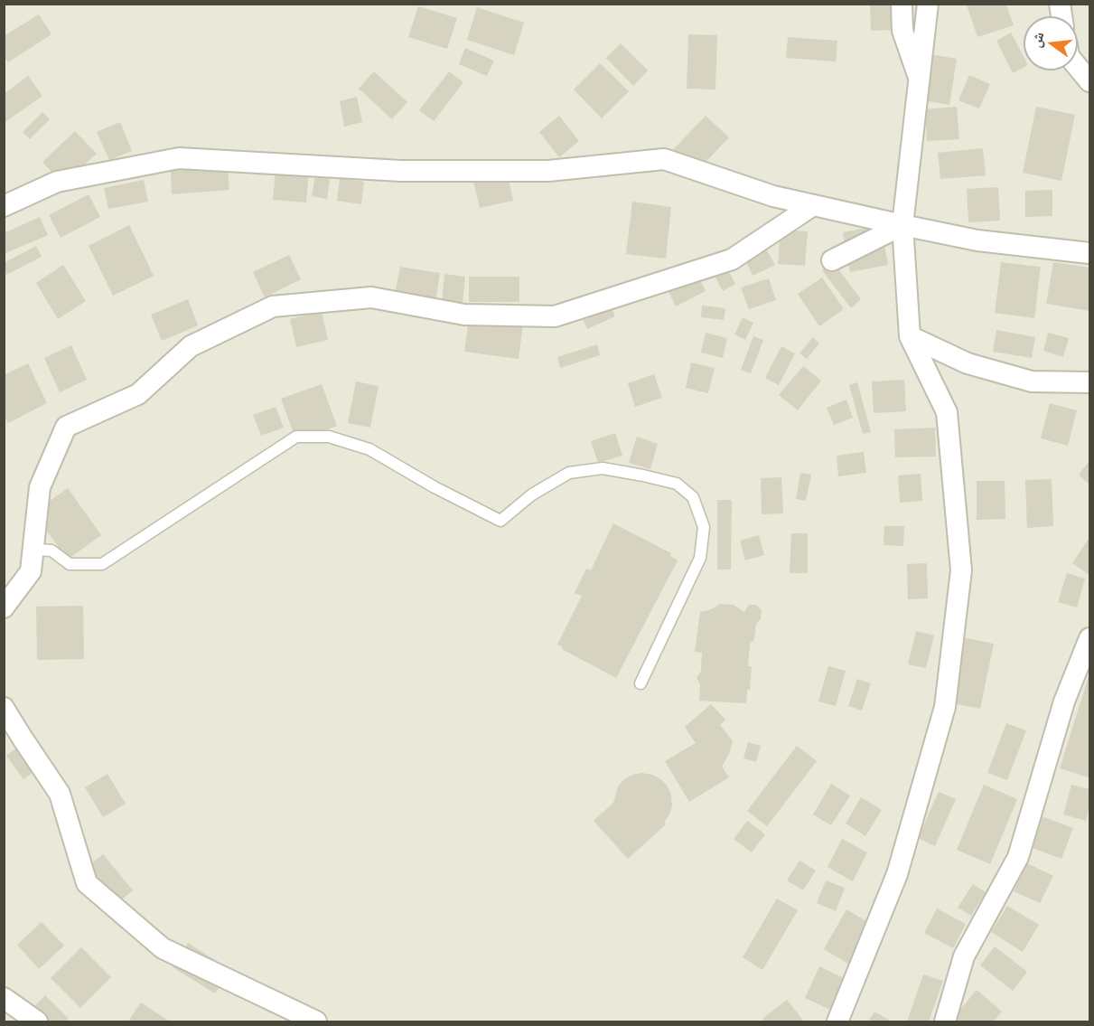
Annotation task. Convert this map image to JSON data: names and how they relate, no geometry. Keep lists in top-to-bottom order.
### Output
{
  "north": "left"
}
